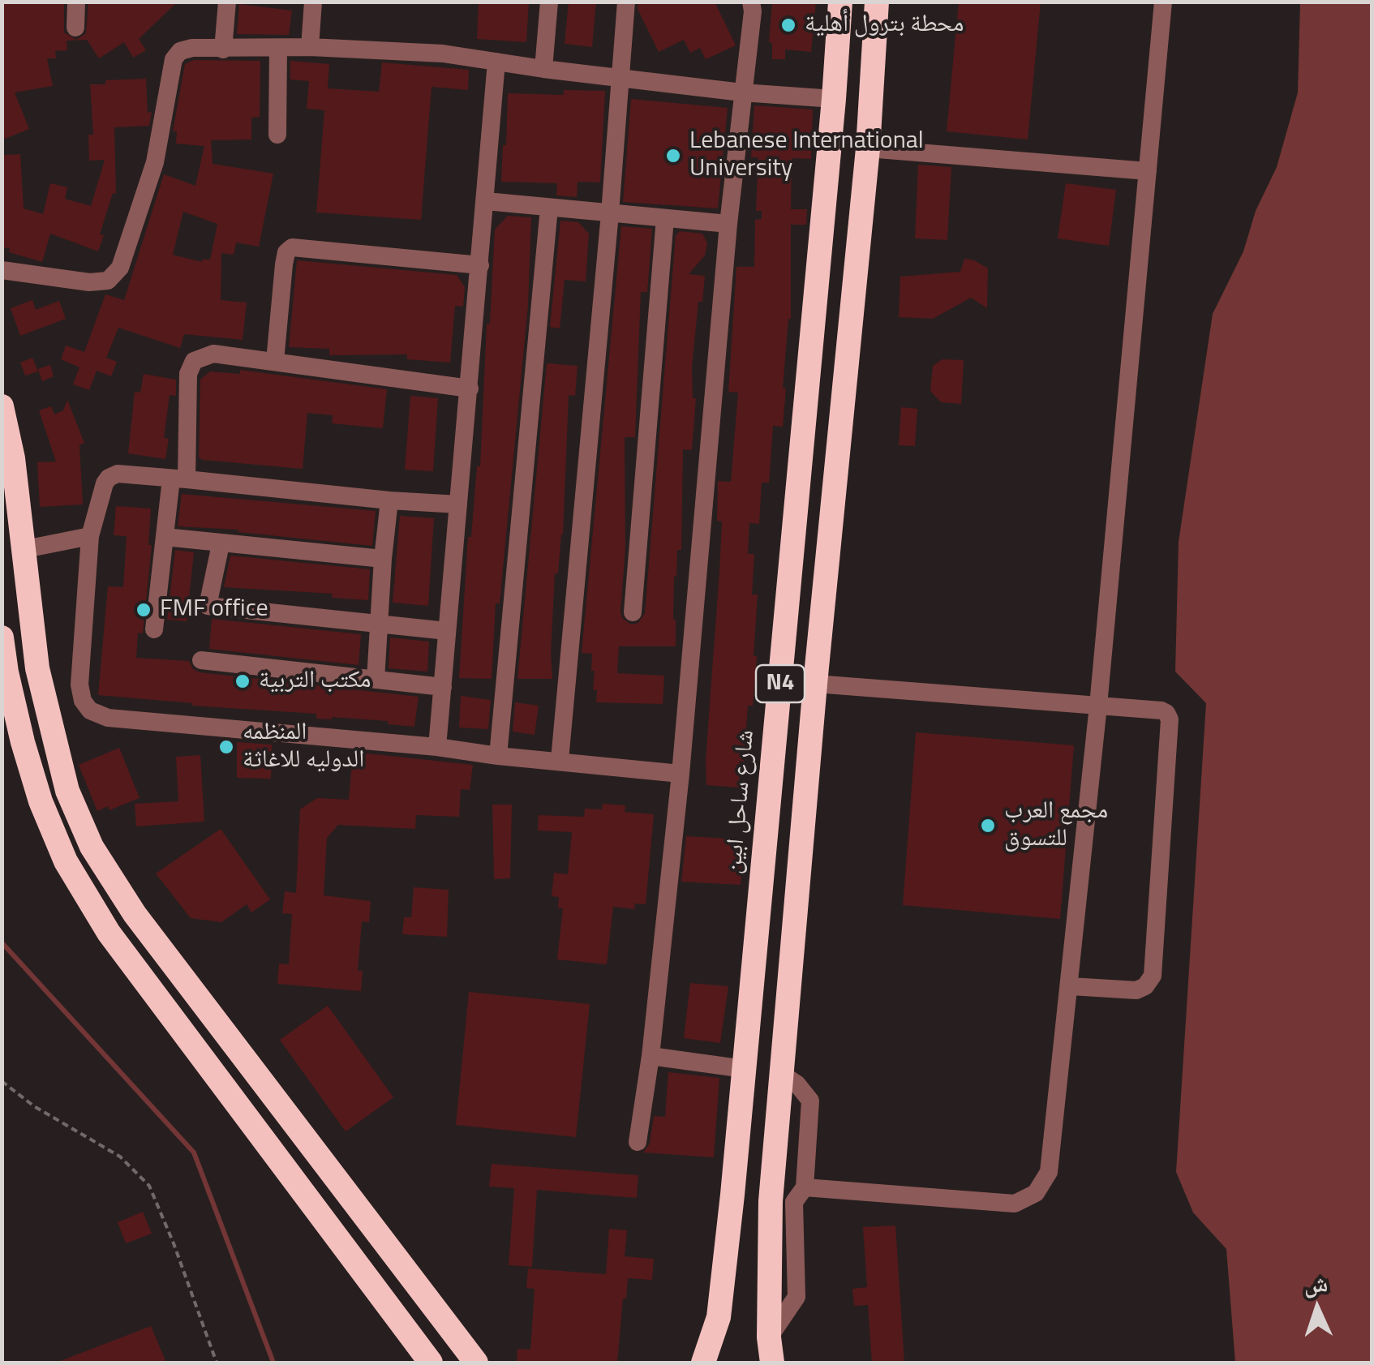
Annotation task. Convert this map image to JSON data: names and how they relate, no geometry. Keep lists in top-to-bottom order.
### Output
{
  "streets": {
    "highway": ["N4", "شارع ساحل ابين"]
  },
  "places": [
    "محطة بترول أهلية",
    "Lebanese International University",
    "FMF office",
    "مكتب التربية",
    "المنظمه الدوليه للاغاثة",
    "مجمع العرب للتسوق"
  ],
  "north": "top"
}
